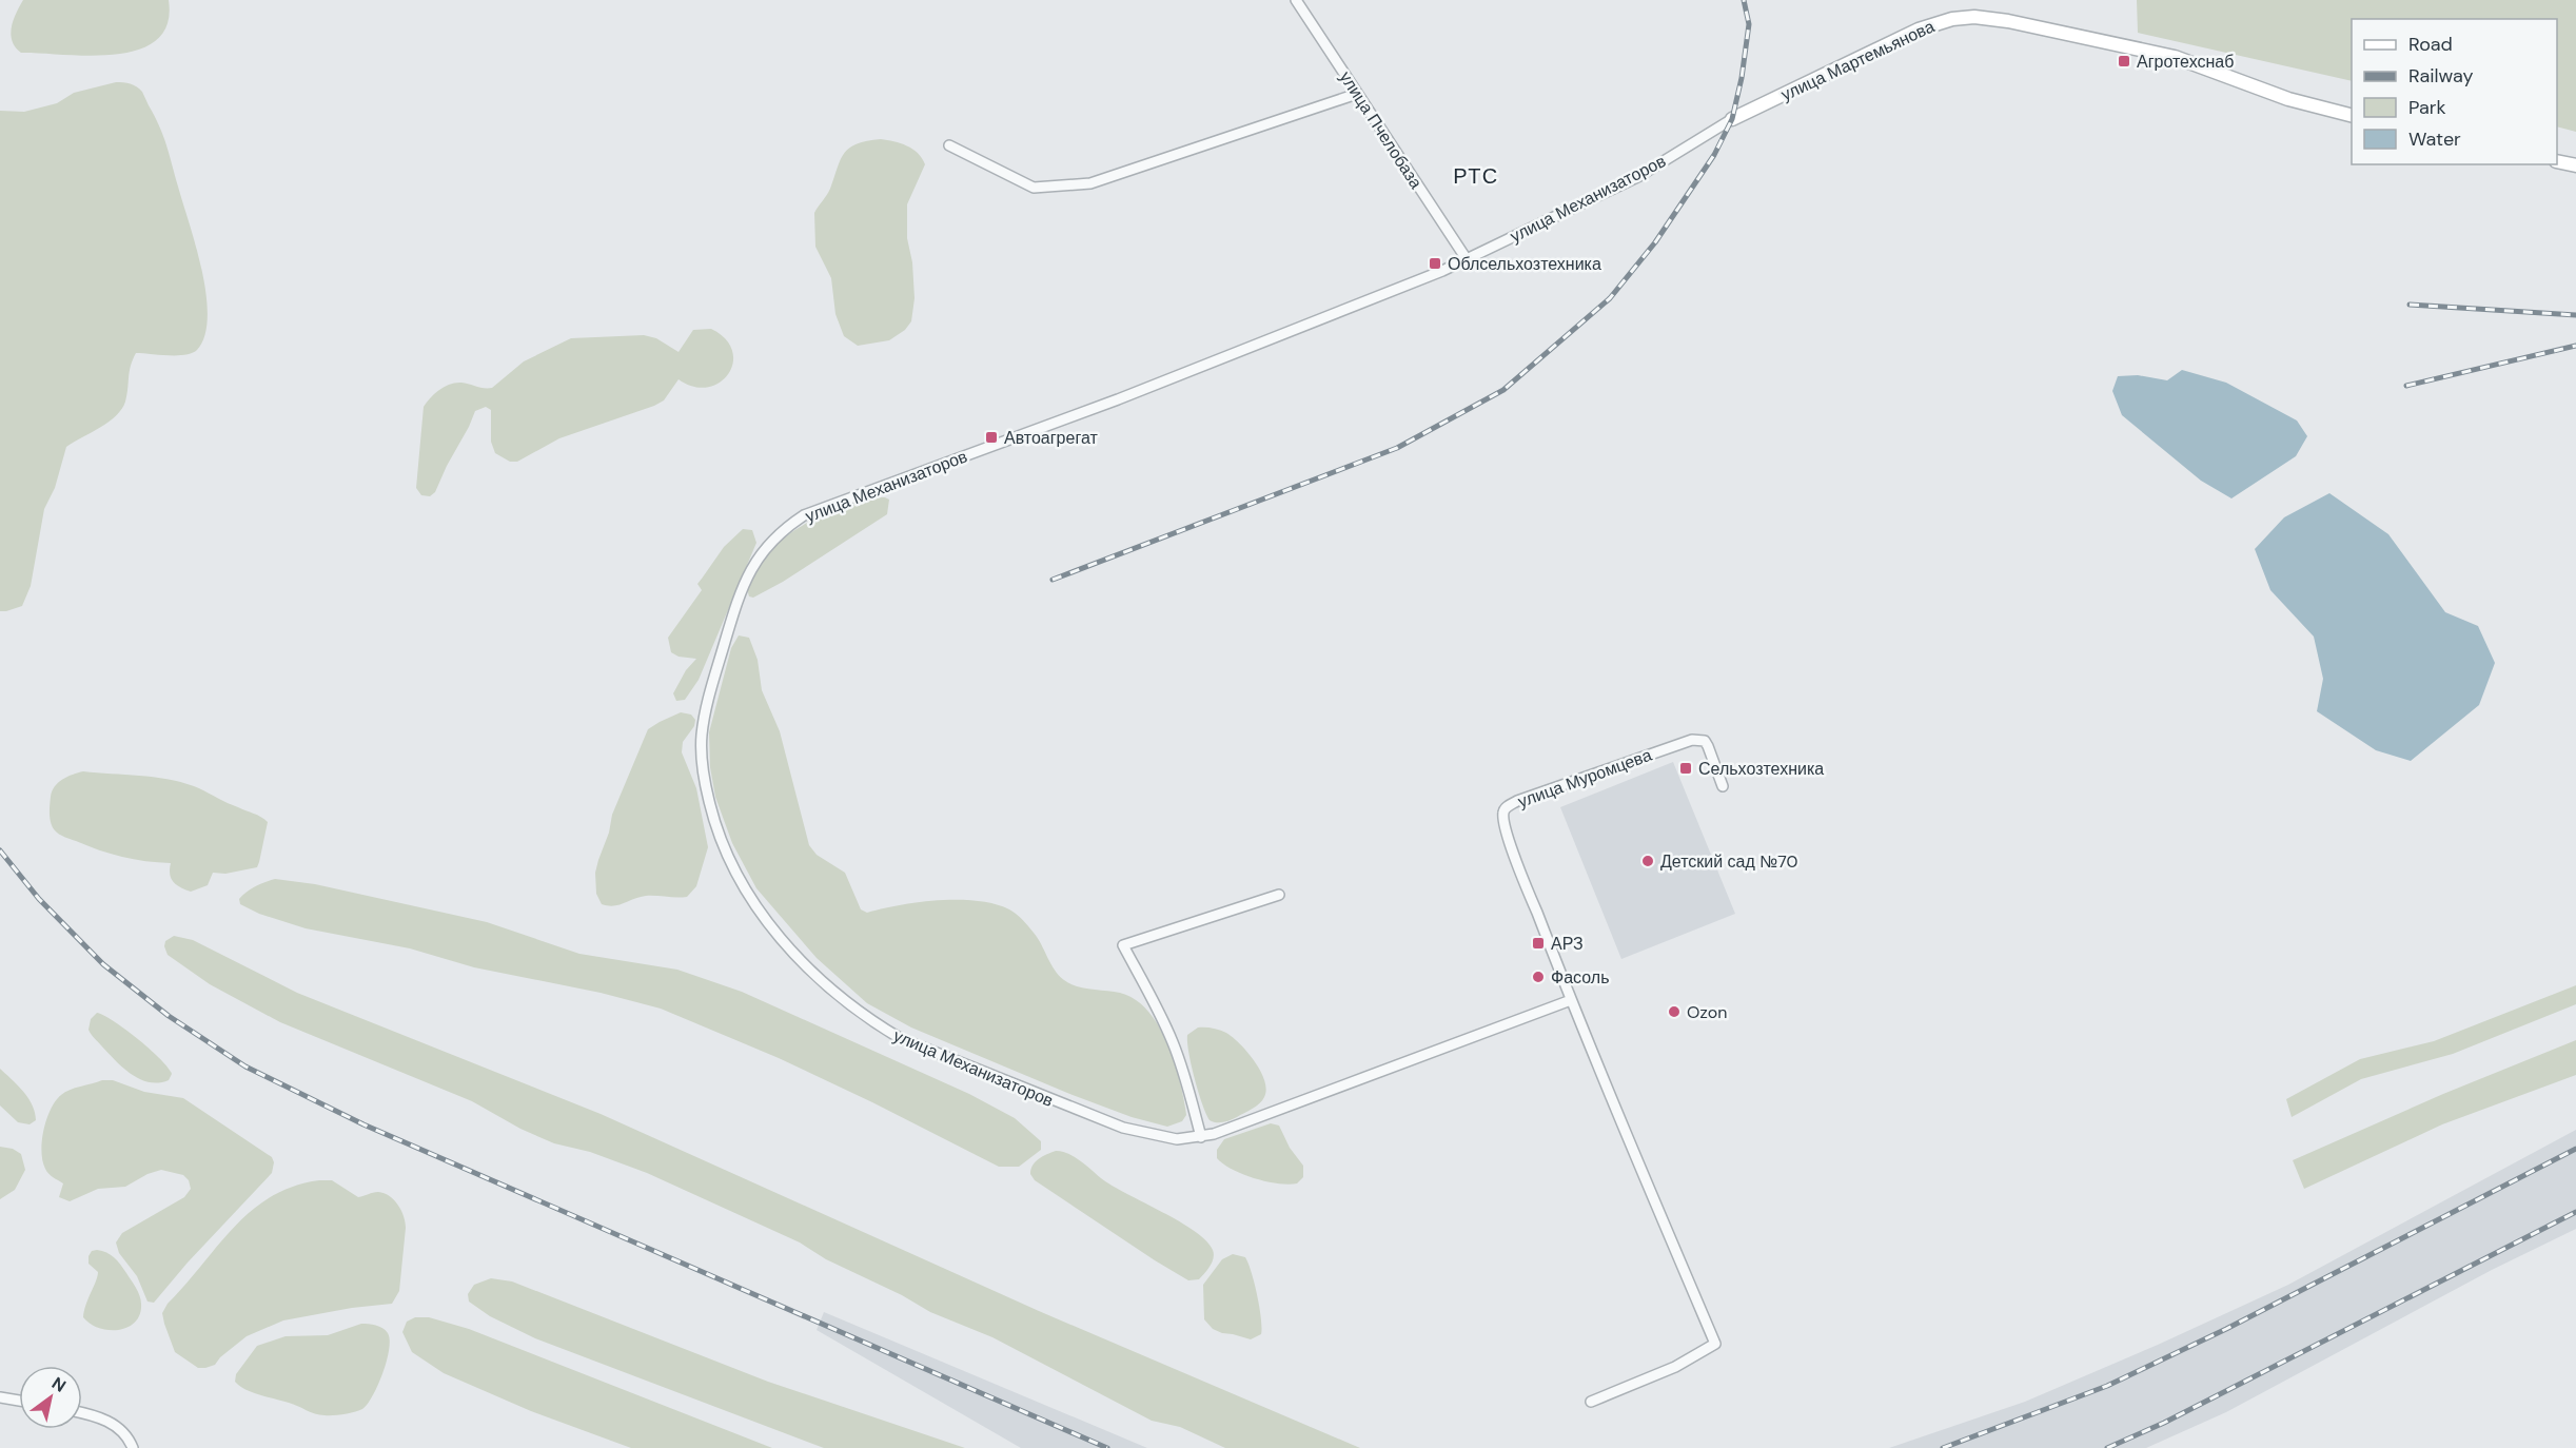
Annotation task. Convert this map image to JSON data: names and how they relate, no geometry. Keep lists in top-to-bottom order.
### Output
{
  "streets": {
    "street": [
      "улица Мартемьянова",
      "улица Пчелобаза",
      "улица Механизаторов",
      "улица Муромцева"
    ]
  },
  "crossings": [
    ["улица Мартемьянова", "улица Механизаторов"],
    ["улица Пчелобаза", "улица Механизаторов"]
  ],
  "districts": ["РТС"],
  "places": {
    "transit": [
      "Агротехснаб",
      "Облсельхозтехника",
      "Автоагрегат",
      "Сельхозтехника",
      "АРЗ"
    ],
    "other": ["Детский сад №70", "Фасоль", "Ozon"]
  },
  "legend": [
    "Road",
    "Railway",
    "Park",
    "Water"
  ],
  "north": "top right"
}
